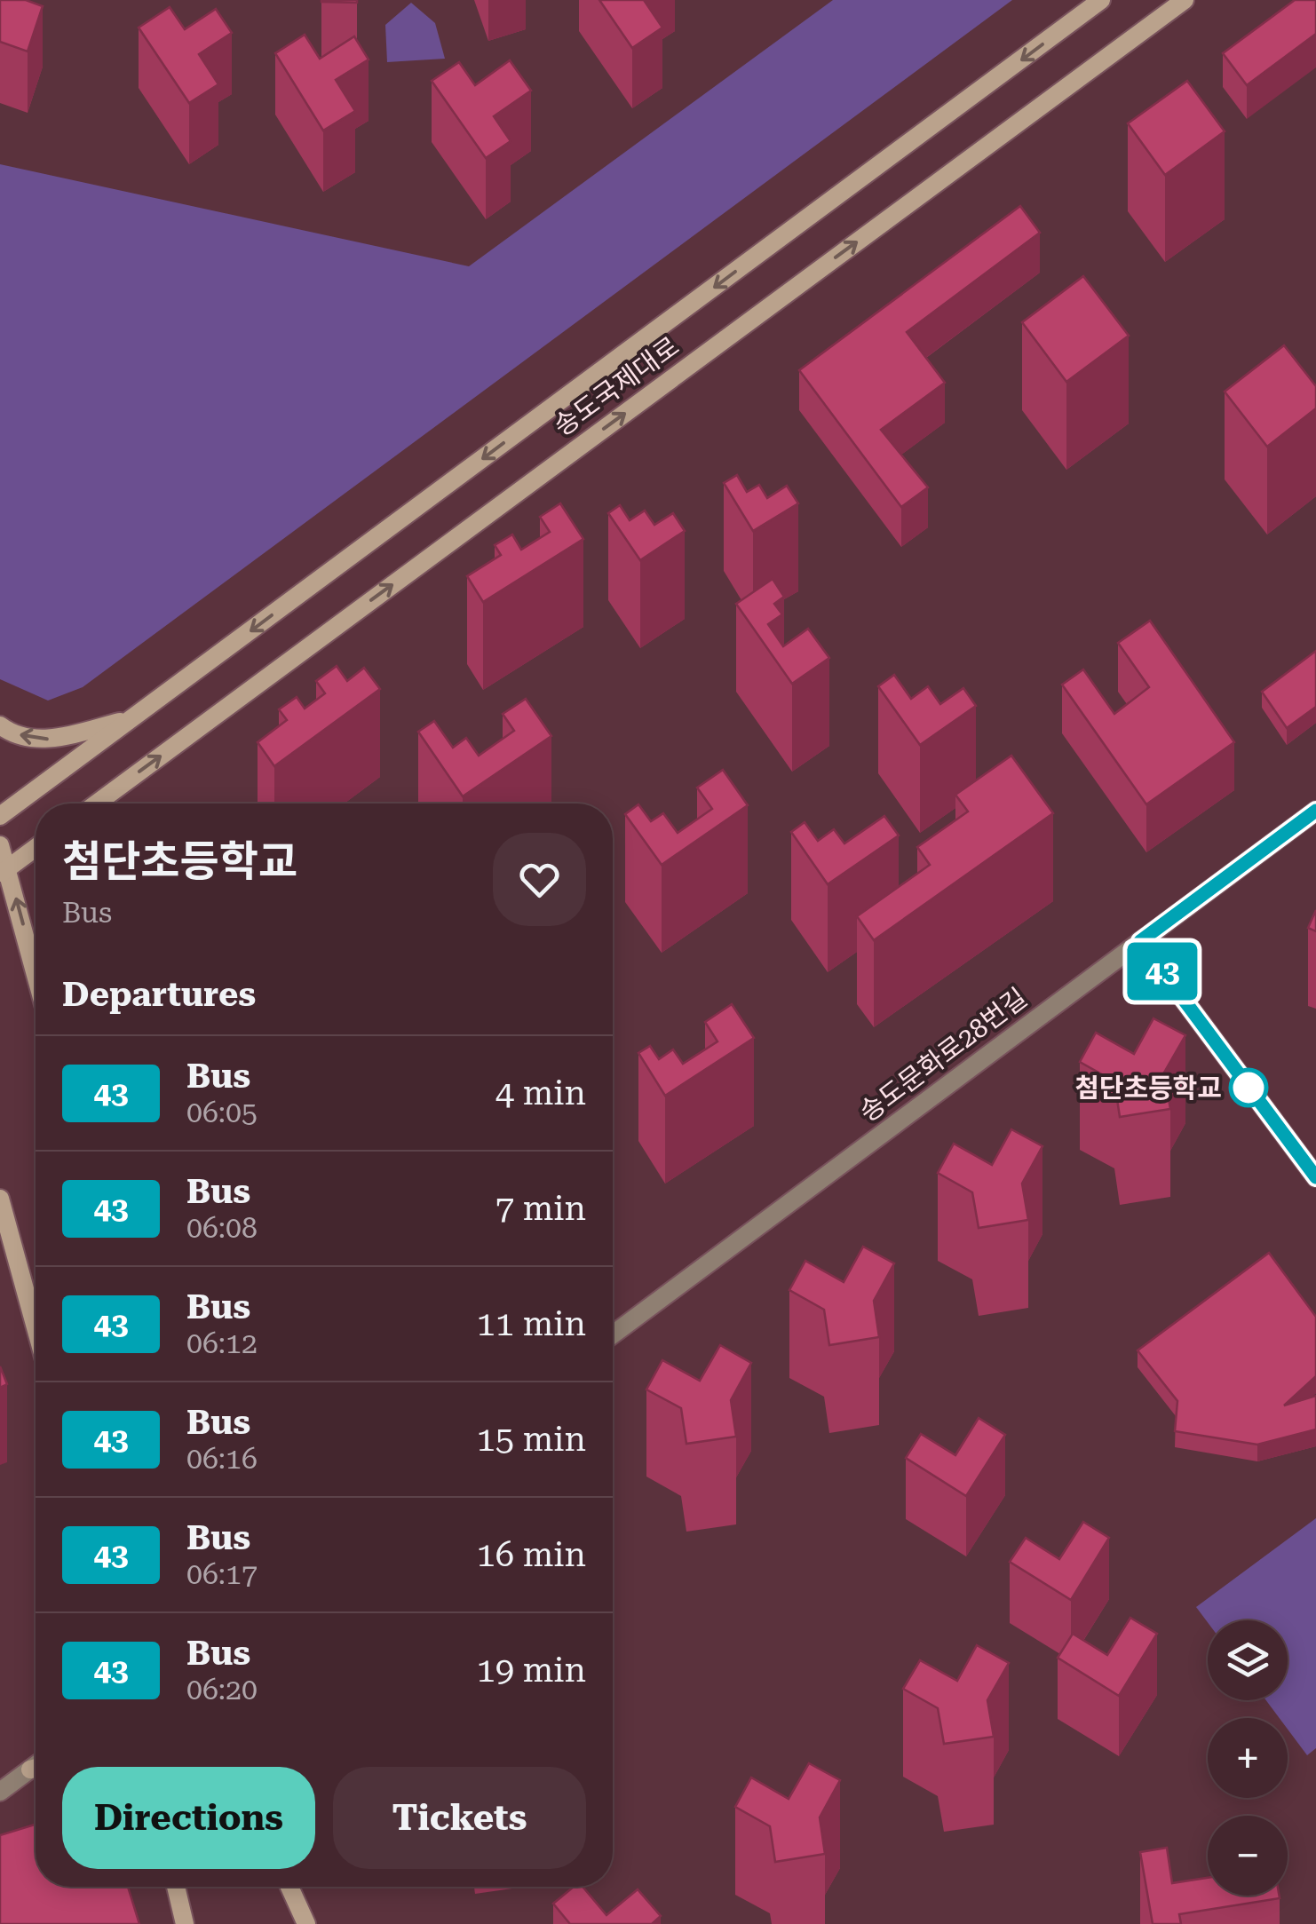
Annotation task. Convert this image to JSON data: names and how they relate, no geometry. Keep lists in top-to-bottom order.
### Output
{
  "streets": {
    "main road": ["송도국제대로"],
    "street": ["송도문화로28번길"]
  },
  "places": ["첨단초등학교"],
  "lines": ["bus line 43"],
  "page": {
    "on_map": "43",
    "heading": [
      ["첨단초등학교", "Bus"],
      "Departures"
    ],
    "list": [
      {
        "mark": "43",
        "name": "Bus",
        "note": "06:05",
        "value": "4 min"
      },
      {
        "mark": "43",
        "name": "Bus",
        "note": "06:08",
        "value": "7 min"
      },
      {
        "mark": "43",
        "name": "Bus",
        "note": "06:12",
        "value": "11 min"
      },
      {
        "mark": "43",
        "name": "Bus",
        "note": "06:16",
        "value": "15 min"
      },
      {
        "mark": "43",
        "name": "Bus",
        "note": "06:17",
        "value": "16 min"
      },
      {
        "mark": "43",
        "name": "Bus",
        "note": "06:20",
        "value": "19 min"
      }
    ],
    "map_buttons": ["+", "−"],
    "buttons": ["Directions", "Tickets"]
  }
}
